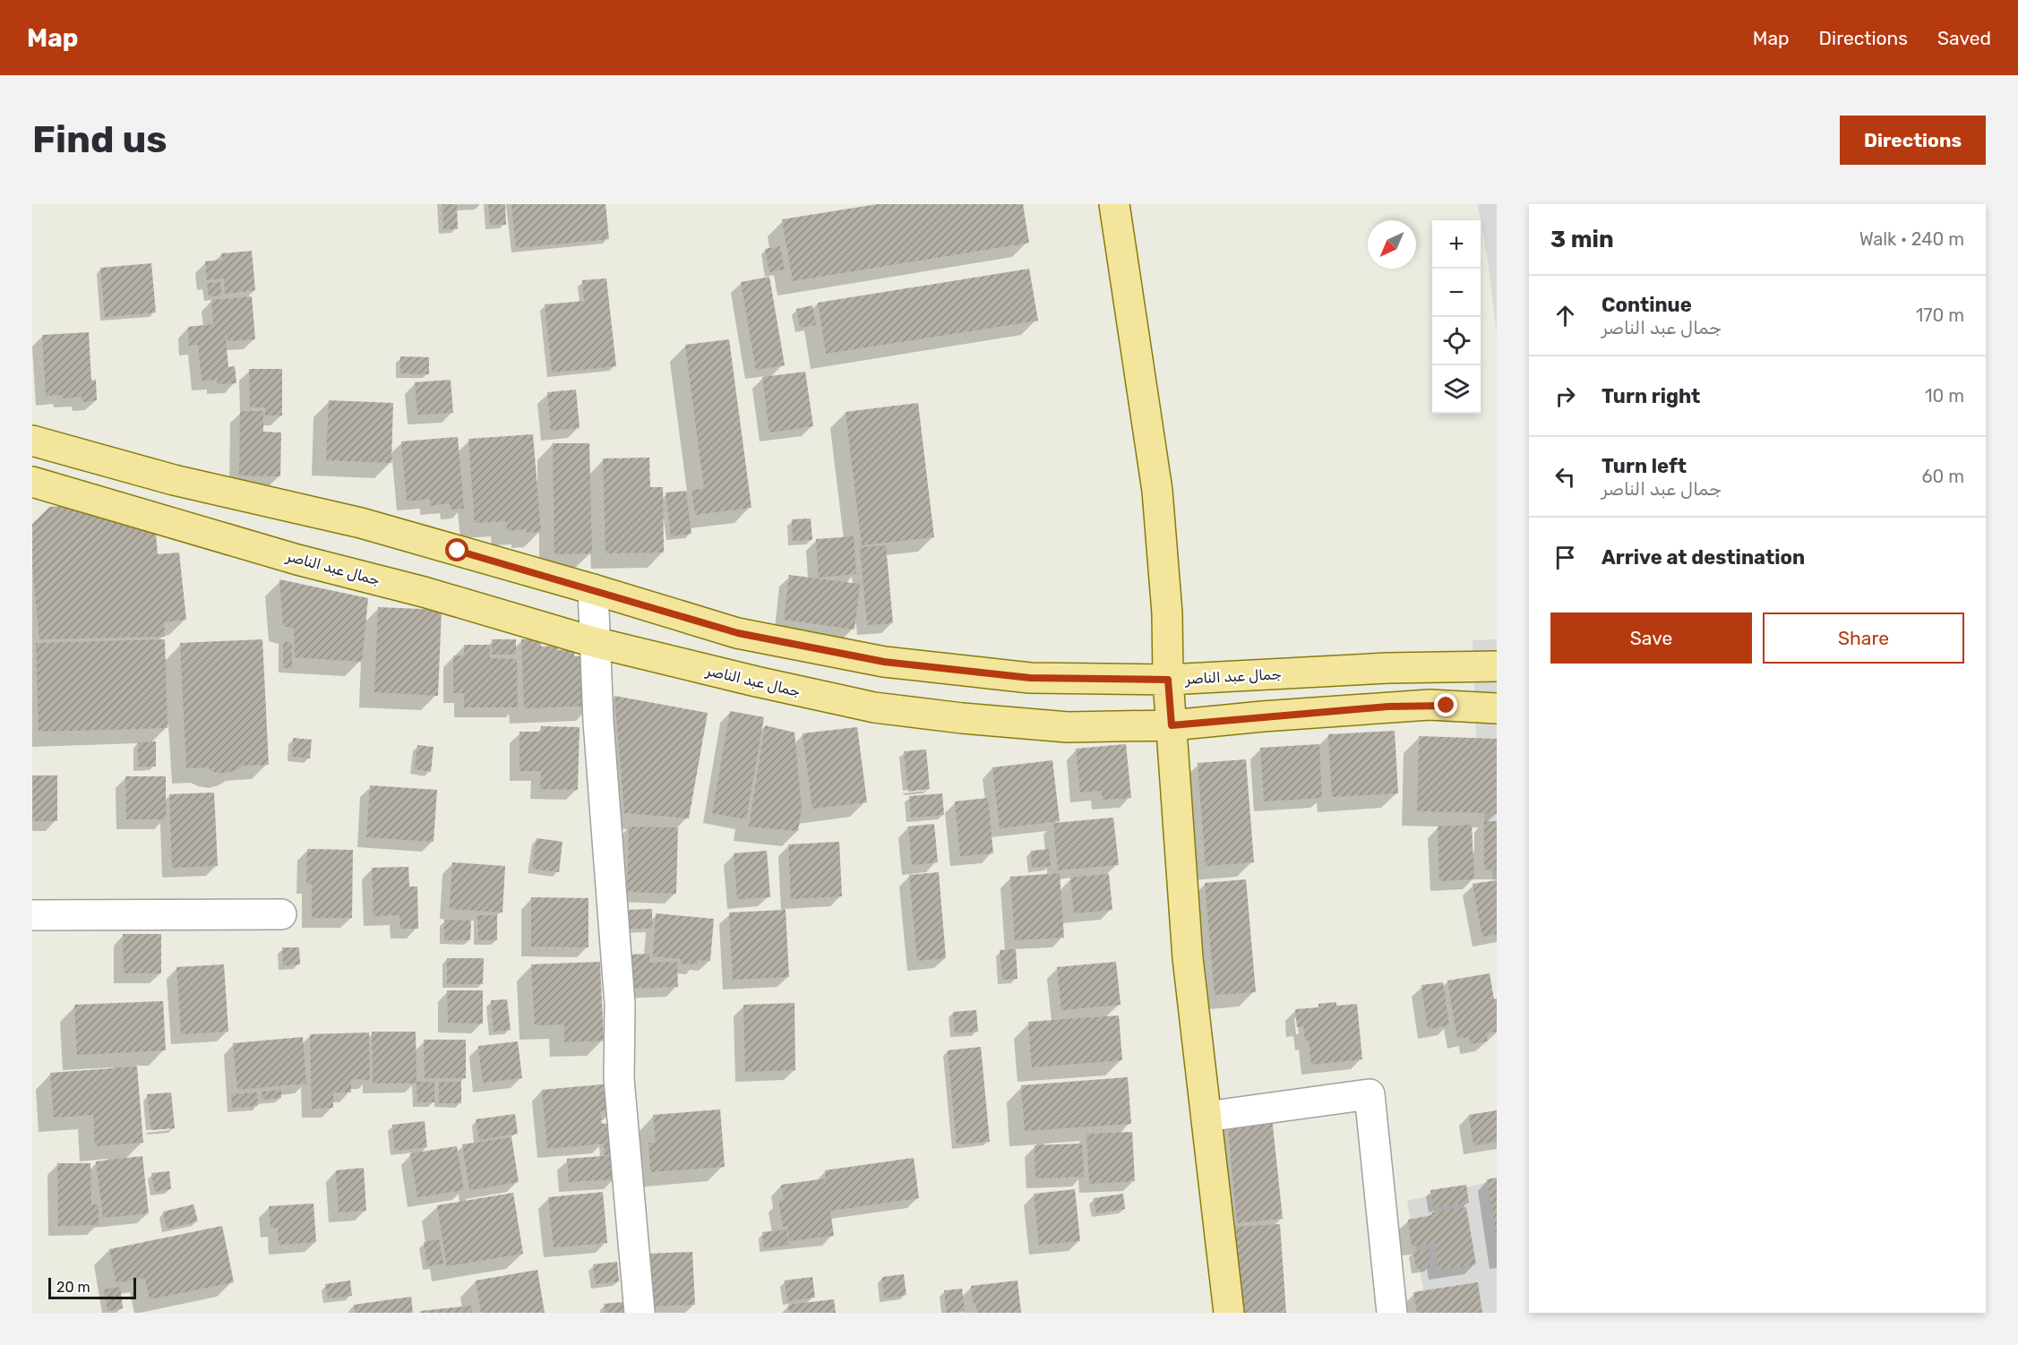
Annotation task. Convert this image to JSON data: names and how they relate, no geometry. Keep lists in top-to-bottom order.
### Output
{
  "streets": {
    "main road": ["جمال عبد الناصر"]
  },
  "scale_bar": "20 m",
  "north": "bottom left",
  "page": {
    "header": "Map",
    "nav": ["Map", "Directions", "Saved"],
    "buttons": [
      "Directions",
      ["Save", "Share"]
    ],
    "title": "Find us",
    "heading": ["3 min", "Walk · 240 m"],
    "map_buttons": ["+", "−"],
    "list": [
      ["Continue", "جمال عبد الناصر", "170 m"],
      ["Turn right", "10 m"],
      ["Turn left", "جمال عبد الناصر", "60 m"],
      "Arrive at destination"
    ],
    "scale": "20 m"
  }
}
